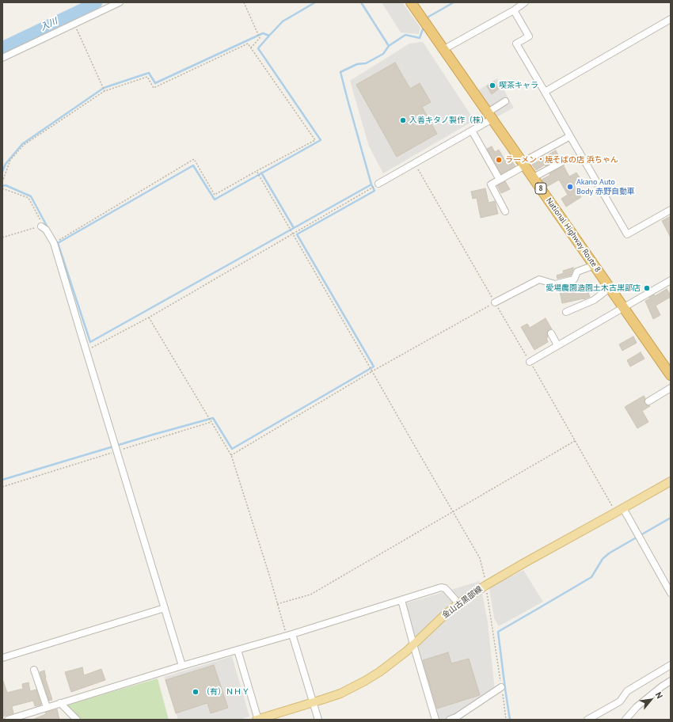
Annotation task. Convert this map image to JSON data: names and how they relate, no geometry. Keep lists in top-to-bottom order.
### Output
{
  "streets": {
    "highway": ["8", "National Highway Route 8"],
    "main road": ["金山古黒部線"]
  },
  "water": ["入川"],
  "places": [
    "喫茶キャラ",
    "入善キタノ製作（株）",
    "ラーメン・焼そばの店 浜ちゃん",
    "Akano Auto Body 赤野自動車",
    "愛場農園造園土木古黒部店",
    "（有）ＮＨＹ"
  ],
  "north": "top right"
}
